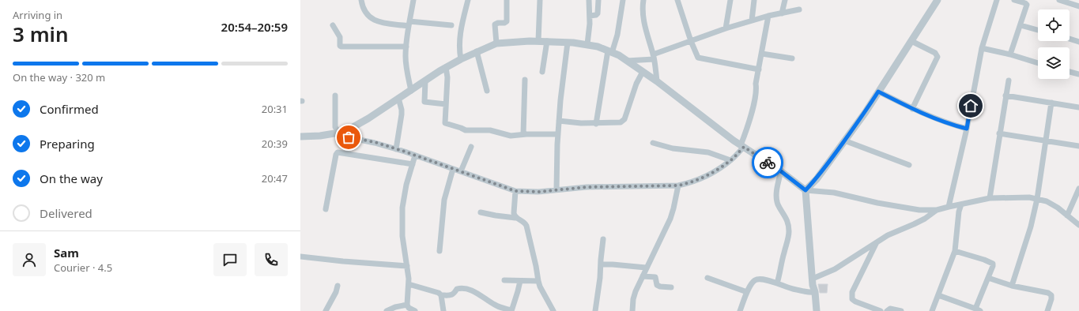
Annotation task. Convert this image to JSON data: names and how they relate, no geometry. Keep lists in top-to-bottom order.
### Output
{
  "page": {
    "heading": ["3 min", "Arriving in", "20:54–20:59"],
    "panel": ["Sam", "Courier · 4.5"],
    "bar": "On the way · 320 m",
    "list": [
      ["Confirmed", "20:31"],
      ["Preparing", "20:39"],
      ["On the way", "20:47"],
      "Delivered"
    ]
  }
}
